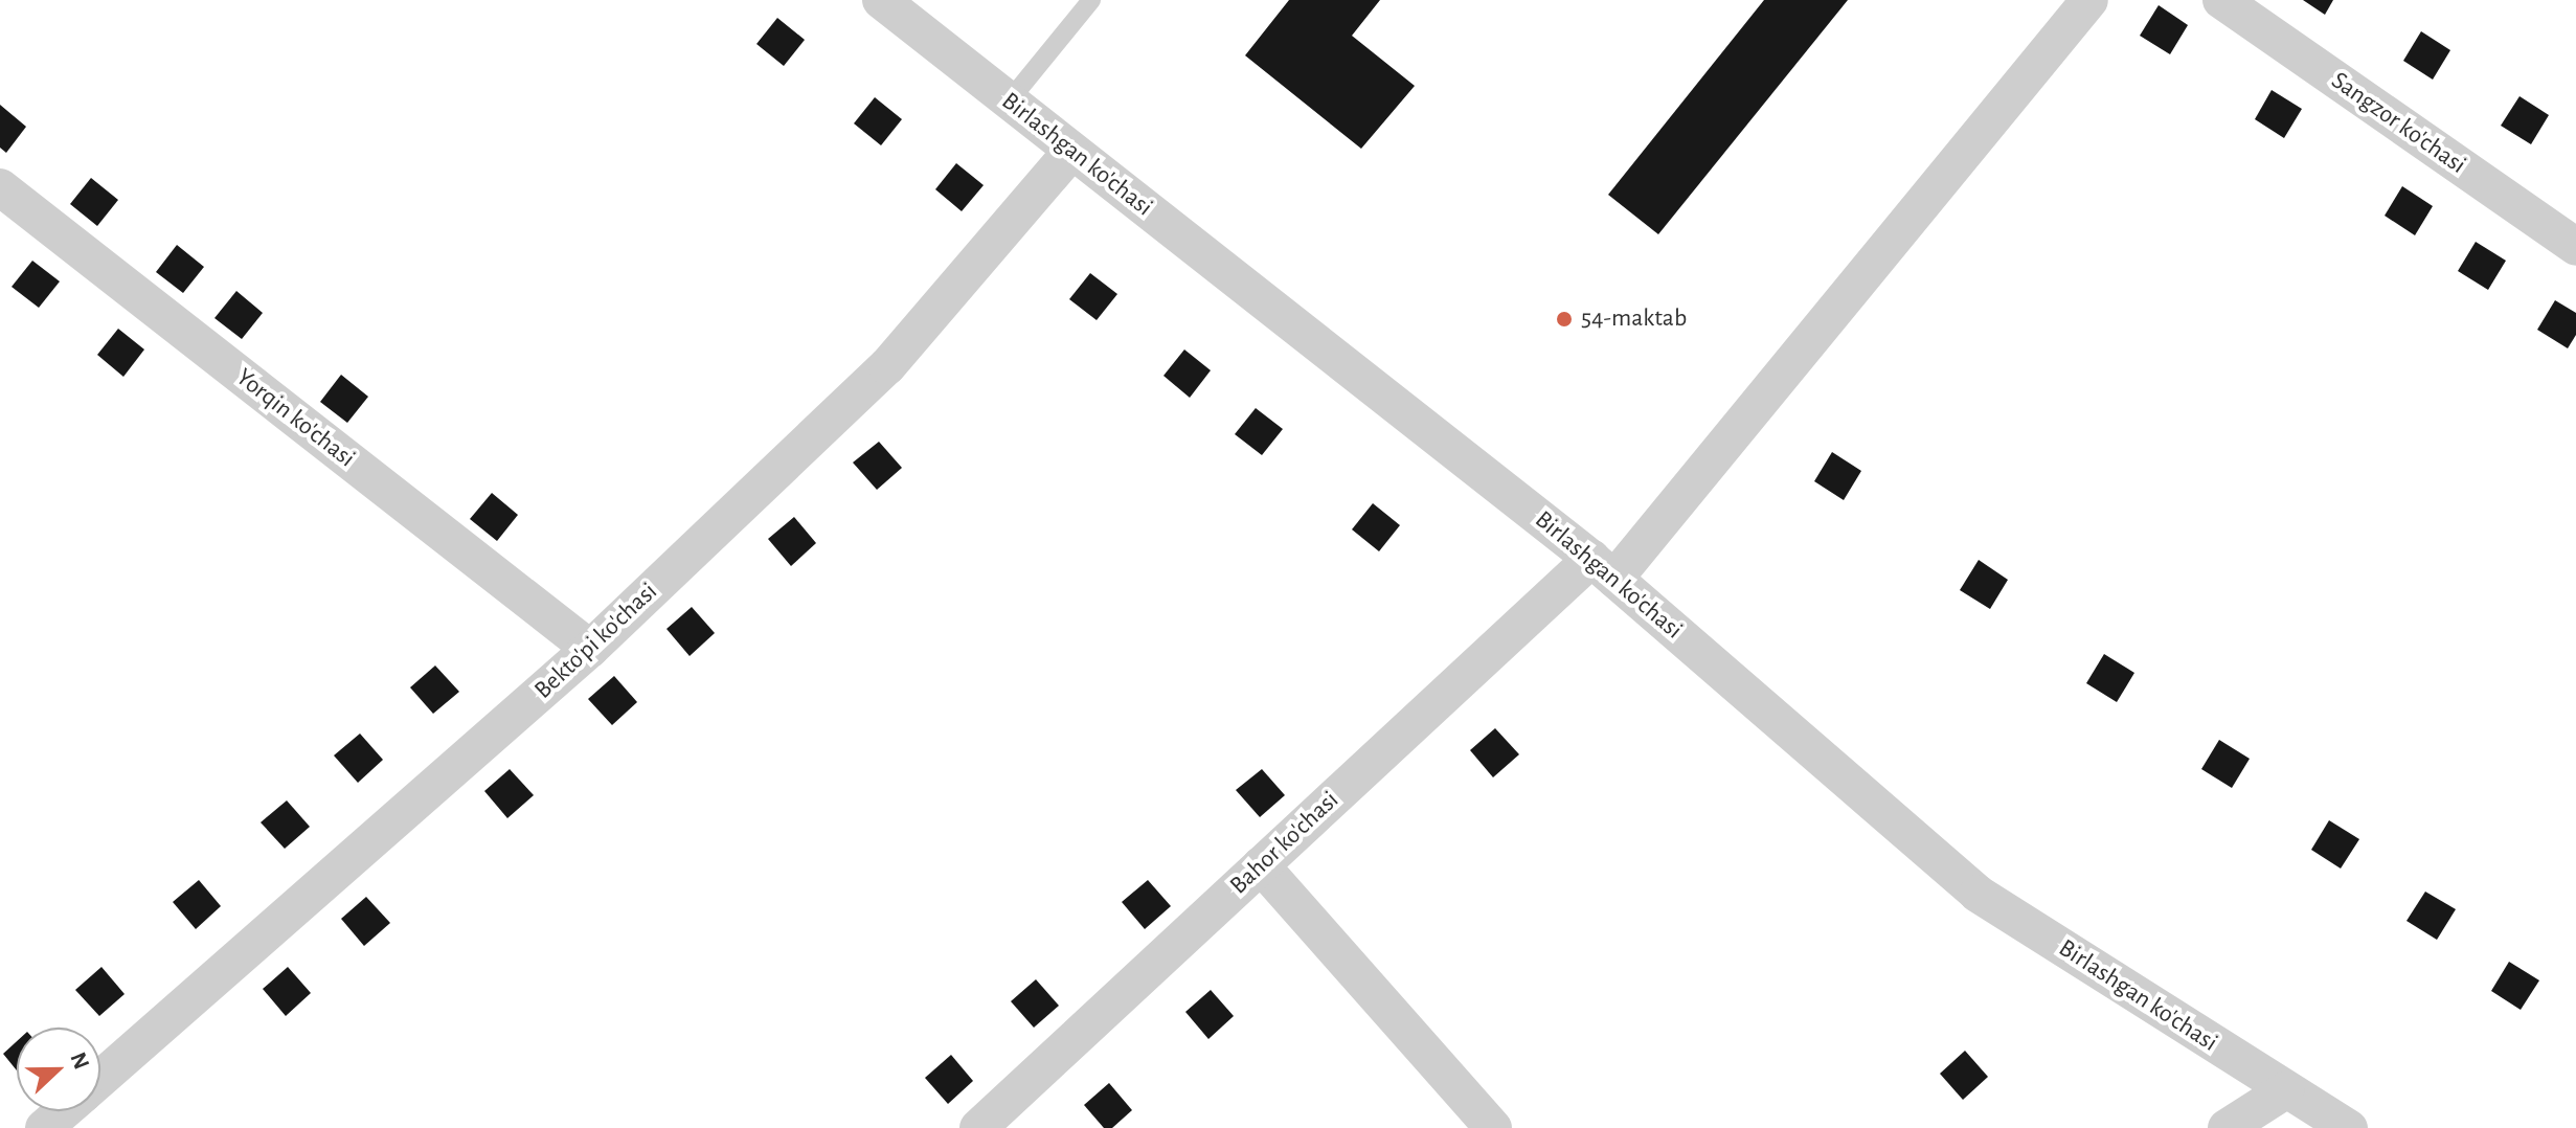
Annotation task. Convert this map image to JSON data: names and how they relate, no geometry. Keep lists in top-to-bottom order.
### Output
{
  "streets": {
    "street": [
      "Sangzor ko'chasi",
      "Birlashgan ko'chasi",
      "Yorqin ko'chasi",
      "Bekto'pi ko'chasi",
      "Bahor ko'chasi"
    ]
  },
  "crossings": [
    ["Birlashgan ko'chasi", "Bekto'pi ko'chasi"],
    ["Birlashgan ko'chasi", "Bahor ko'chasi"],
    ["Yorqin ko'chasi", "Bekto'pi ko'chasi"]
  ],
  "places": ["54-maktab"],
  "north": "right"
}
